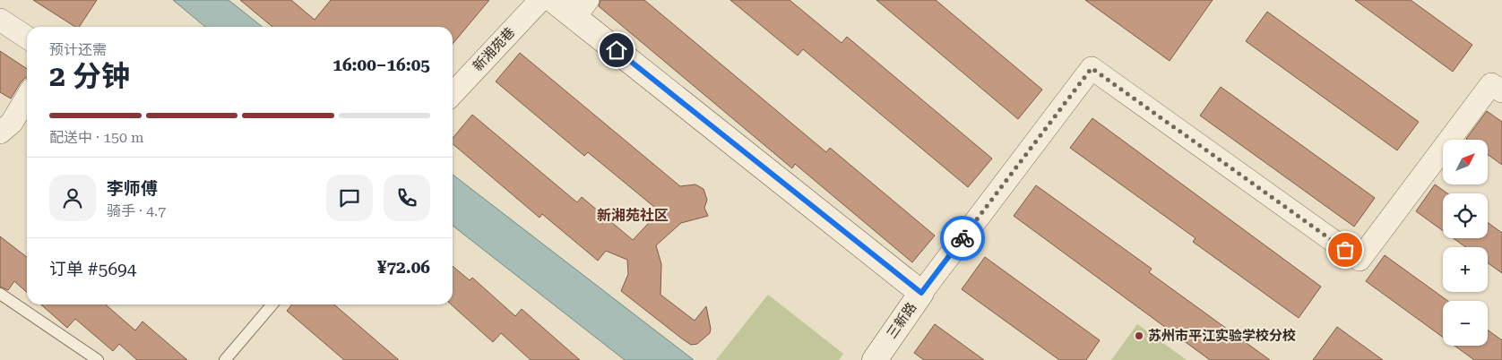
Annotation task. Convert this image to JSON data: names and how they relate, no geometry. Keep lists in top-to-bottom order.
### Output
{
  "streets": {
    "street": ["新湘苑巷", "三新路"]
  },
  "districts": ["新湘苑社区"],
  "places": ["苏州市平江实验学校分校"],
  "north": "top right",
  "page": {
    "heading": ["2 分钟", "预计还需", "16:00–16:05"],
    "panel": [
      "李师傅",
      "骑手 · 4.7",
      "订单 #5694",
      "¥72.06"
    ],
    "bar": "配送中 · 150 m",
    "map_buttons": ["+", "−"]
  }
}
